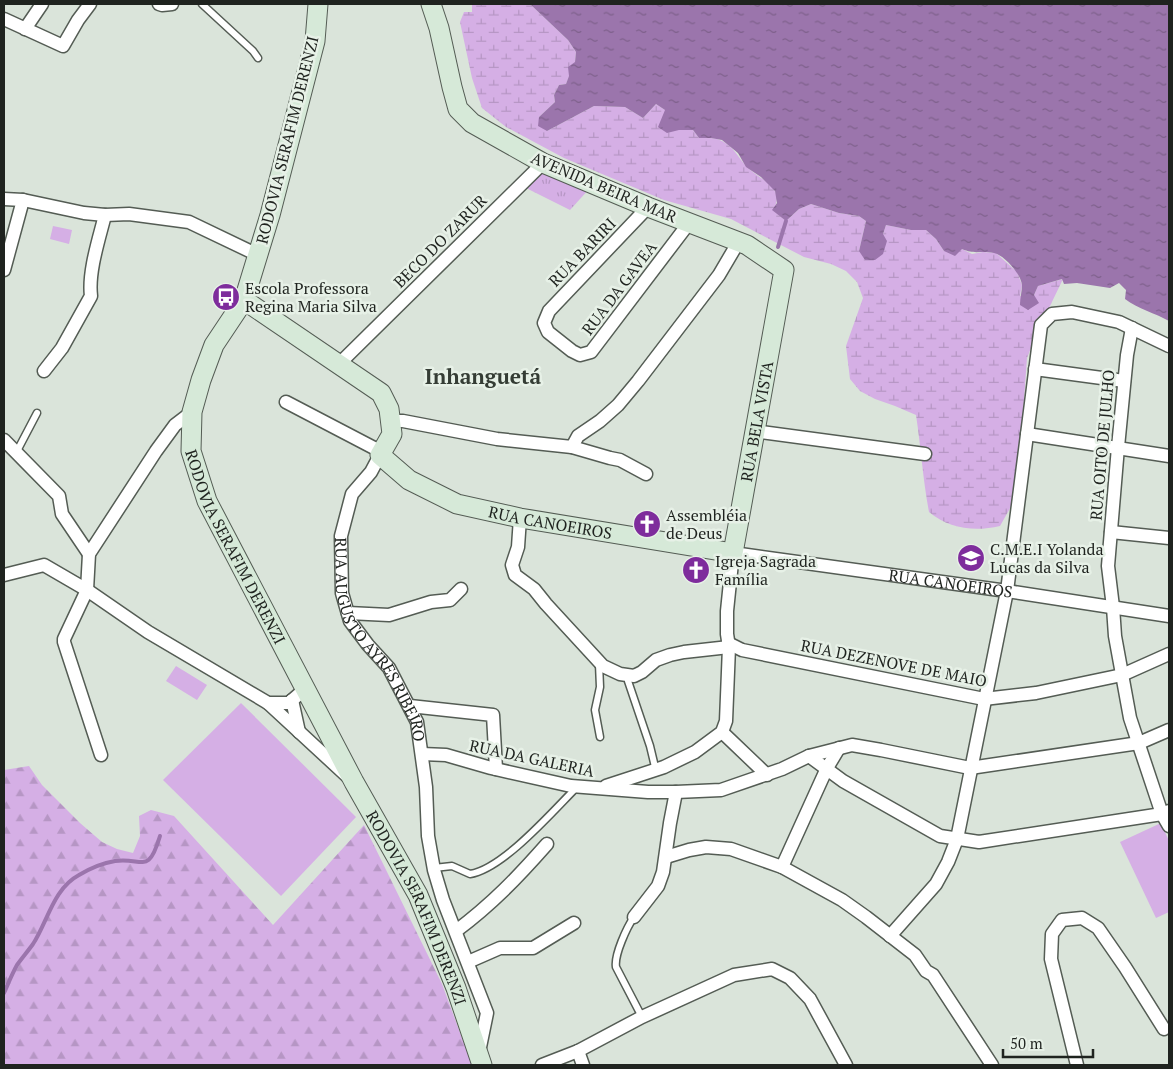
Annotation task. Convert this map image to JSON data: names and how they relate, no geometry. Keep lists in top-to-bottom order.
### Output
{
  "streets": {
    "street": [
      "RODOVIA SERAFIM DERENZI",
      "AVENIDA BEIRA MAR",
      "BECO DO ZARUR",
      "RUA BARIRI",
      "RUA DA GAVEA",
      "RUA BELA VISTA",
      "RUA OITO DE JULHO",
      "RUA CANOEIROS",
      "RUA AUGUSTO AYRES RIBEIRO",
      "RUA DEZENOVE DE MAIO",
      "RUA DA GALERIA"
    ]
  },
  "crossings": [
    ["RODOVIA SERAFIM DERENZI", "RUA AUGUSTO AYRES RIBEIRO"],
    ["AVENIDA BEIRA MAR", "BECO DO ZARUR"],
    ["AVENIDA BEIRA MAR", "RUA BARIRI"],
    ["AVENIDA BEIRA MAR", "RUA DA GAVEA"],
    ["AVENIDA BEIRA MAR", "RUA BELA VISTA"],
    ["BECO DO ZARUR", "RUA AUGUSTO AYRES RIBEIRO"],
    ["RUA BARIRI", "RUA DA GAVEA"],
    ["RUA BELA VISTA", "RUA CANOEIROS"],
    ["RUA BELA VISTA", "RUA DEZENOVE DE MAIO"],
    ["RUA OITO DE JULHO", "RUA CANOEIROS"],
    ["RUA OITO DE JULHO", "RUA DEZENOVE DE MAIO"],
    ["RUA CANOEIROS", "RUA AUGUSTO AYRES RIBEIRO"],
    ["RUA AUGUSTO AYRES RIBEIRO", "RUA DA GALERIA"]
  ],
  "districts": ["Inhanguetá"],
  "places": {
    "bus stop": ["Escola Professora Regina Maria Silva"],
    "church": ["Assembléia de Deus", "Igreja Sagrada Família"],
    "school or university": ["C.M.E.I Yolanda Lucas da Silva"]
  },
  "scale_bar": "50 m"
}
